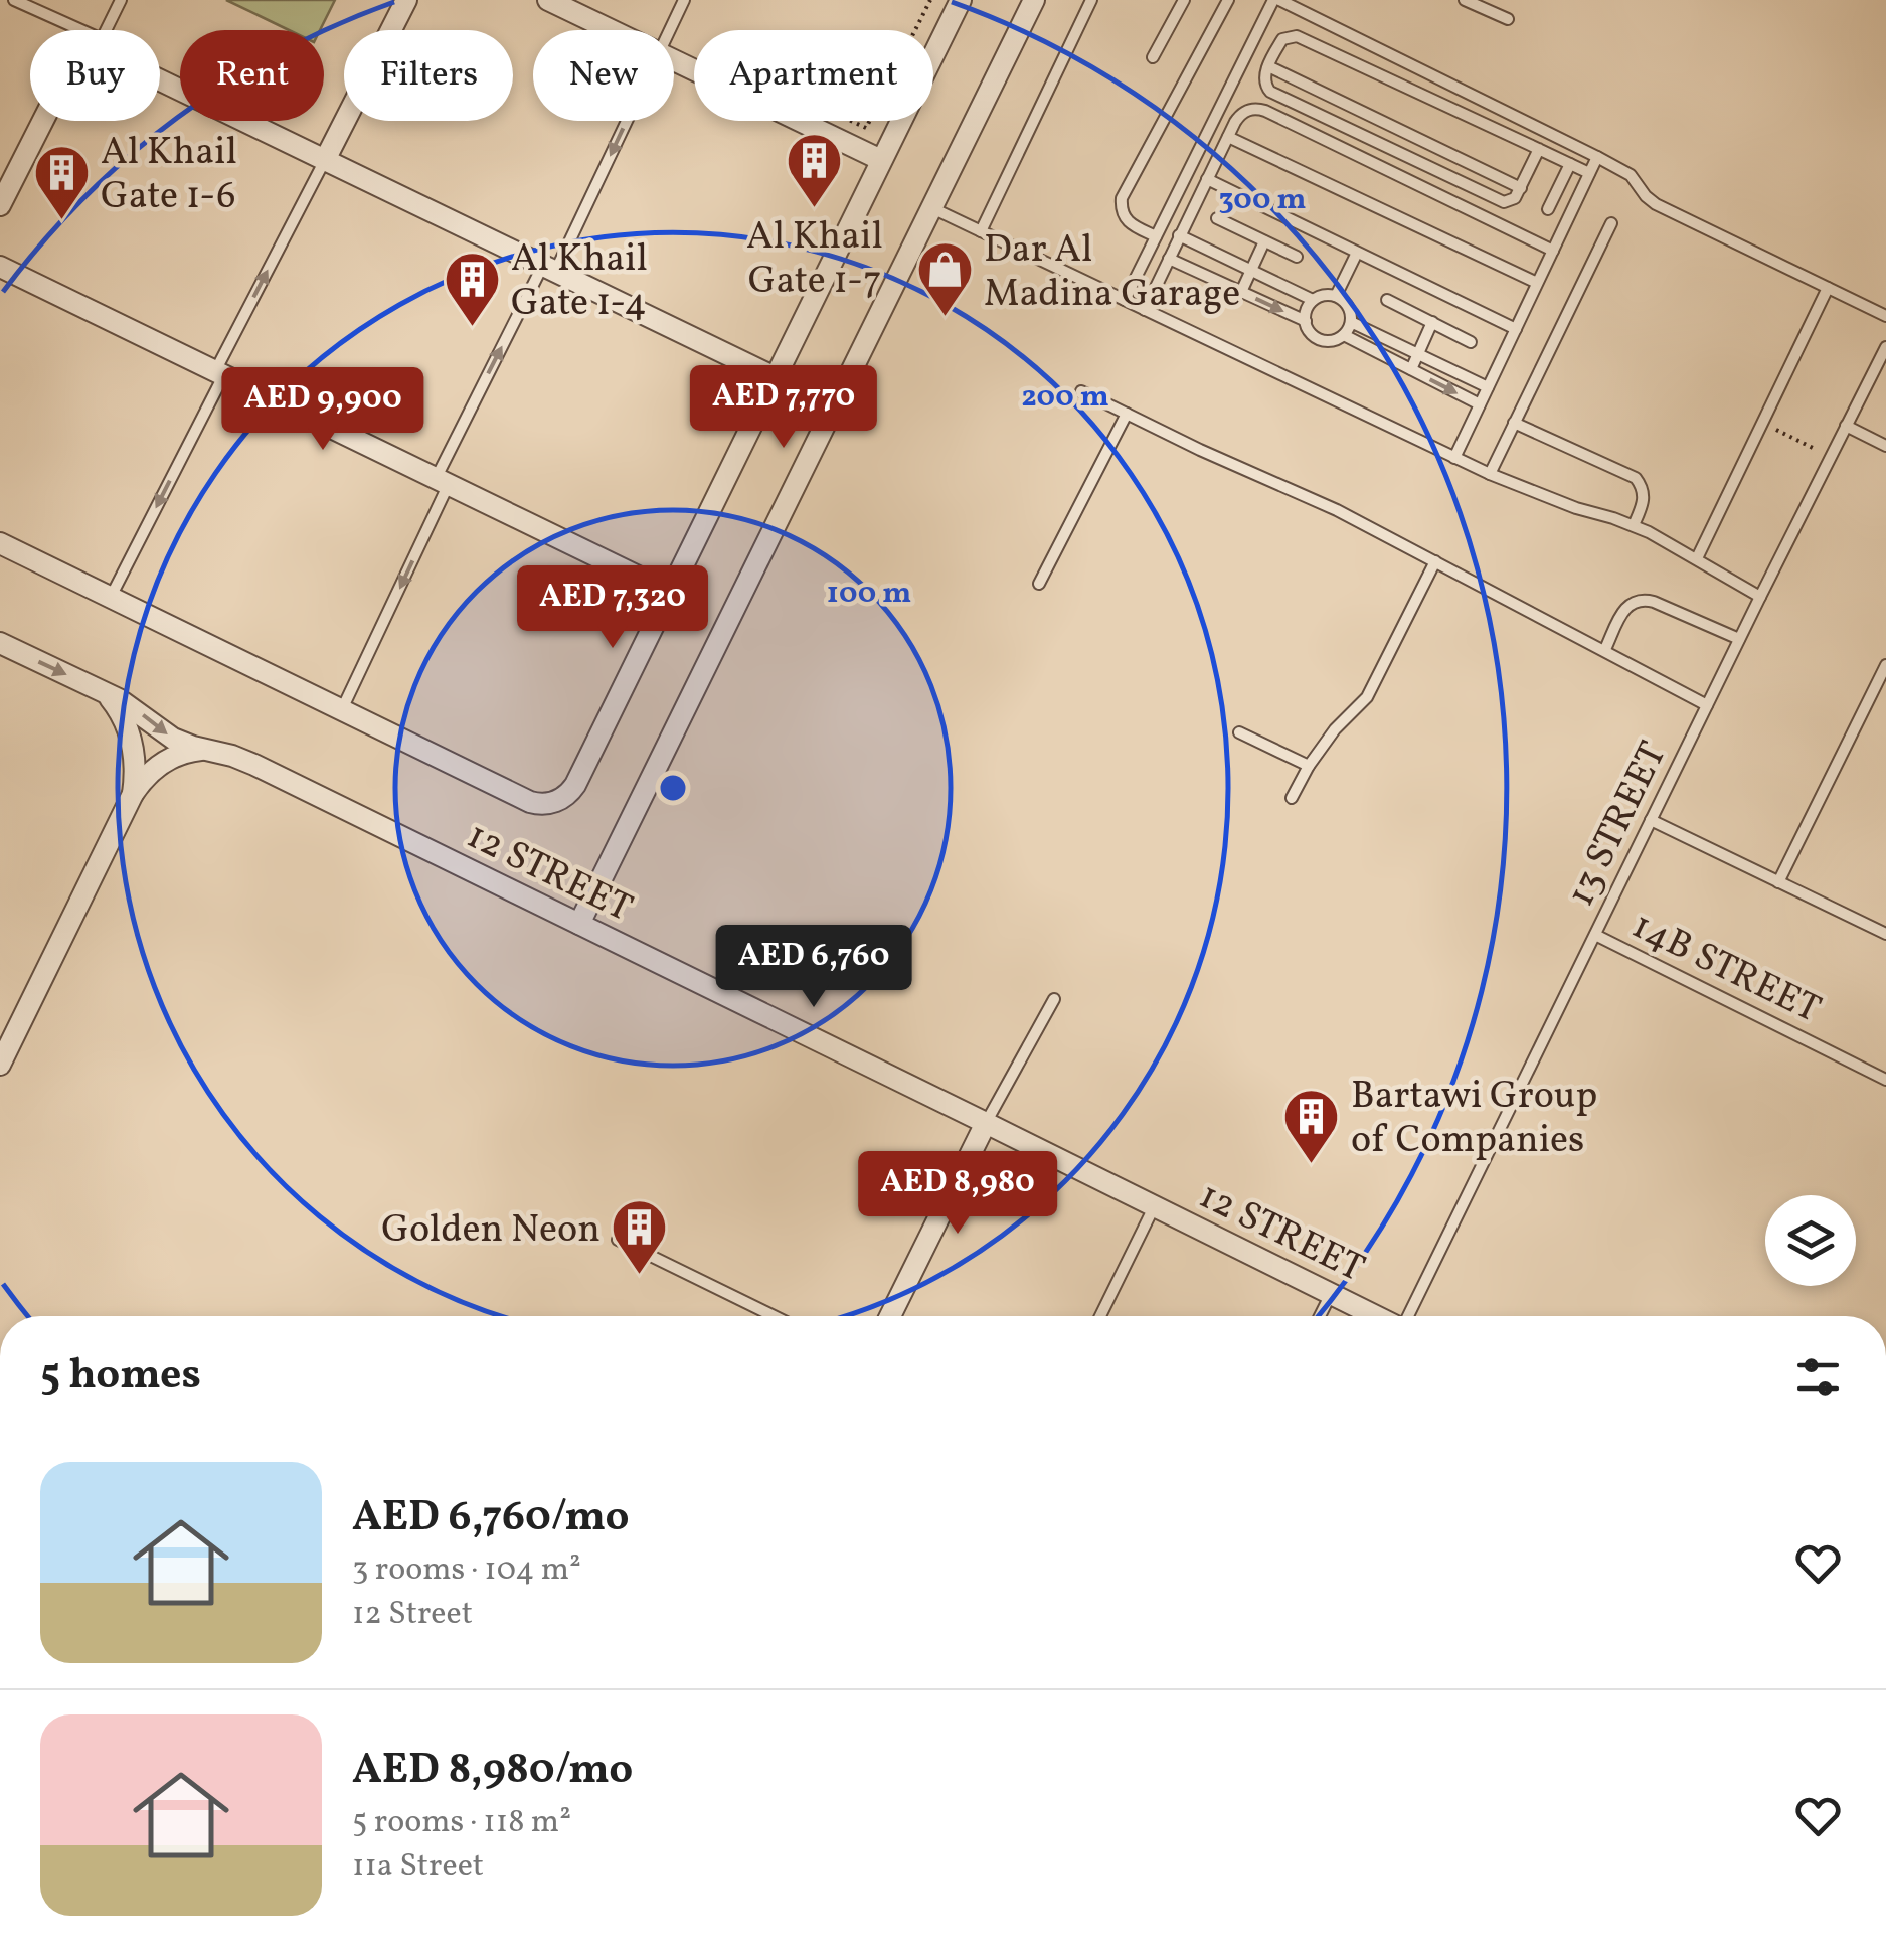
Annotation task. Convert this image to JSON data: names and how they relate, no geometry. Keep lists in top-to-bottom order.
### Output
{
  "streets": {
    "street": ["12 STREET"],
    "lane": ["13 STREET", "14B STREET"]
  },
  "crossings": [
    ["13 STREET", "14B STREET"]
  ],
  "places": {
    "building": [
      "Al Khail Gate 1-7",
      "Al Khail Gate 1-6",
      "Al Khail Gate 1-4",
      "Bartawi Group of Companies",
      "Golden Neon"
    ],
    "shop": ["Dar Al Madina Garage"]
  },
  "page": {
    "chip": [
      "Buy",
      "Rent",
      "Filters",
      "New",
      "Apartment"
    ],
    "price": [
      "AED 7,770",
      "AED 9,900",
      "AED 7,320",
      "AED 6,760",
      "AED 8,980"
    ],
    "heading": "5 homes",
    "list": [
      {
        "name": "AED 6,760/mo",
        "note": "3 rooms · 104 m² · 12 Street"
      },
      {
        "name": "AED 8,980/mo",
        "note": "5 rooms · 118 m² · 11a Street"
      }
    ]
  },
  "rings": ["300 m", "200 m", "100 m"]
}
